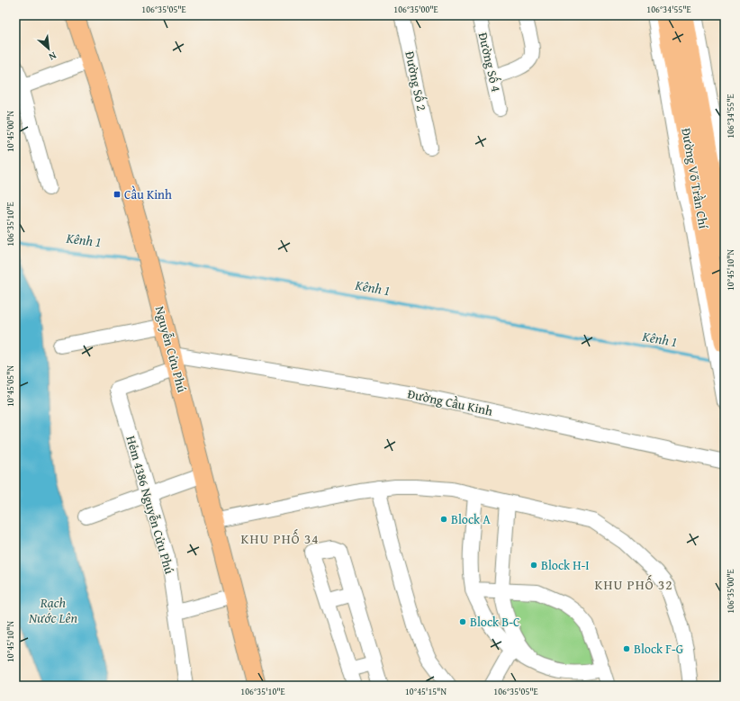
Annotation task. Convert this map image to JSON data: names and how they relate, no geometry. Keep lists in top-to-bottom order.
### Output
{
  "streets": {
    "highway": ["Đường Võ Trần Chí"],
    "main road": ["Nguyễn Cửu Phú"],
    "street": [
      "Đường Số 4",
      "Đường Số 2",
      "Đường Cầu Kinh",
      "Hẻm 4386 Nguyễn Cửu Phú"
    ]
  },
  "crossings": [
    ["Nguyễn Cửu Phú", "Đường Cầu Kinh"],
    ["Nguyễn Cửu Phú", "Hẻm 4386 Nguyễn Cửu Phú"],
    ["Đường Cầu Kinh", "Hẻm 4386 Nguyễn Cửu Phú"]
  ],
  "districts": ["KHU PHỐ 34", "KHU PHỐ 32"],
  "water": ["Kênh 1", "Rạch Nước Lên"],
  "places": {
    "transit": ["Cầu Kinh"],
    "other": [
      "Block A",
      "Block H-I",
      "Block B-C",
      "Block F-G"
    ]
  },
  "north": "bottom right",
  "coordinates": [
    "106°35'05\"E",
    "106°35'00\"E",
    "106°34'55\"E",
    "10°45'00\"N",
    "106°35'10\"E",
    "10°45'10\"N",
    "10°45'05\"N",
    "10°45'15\"N"
  ]
}
